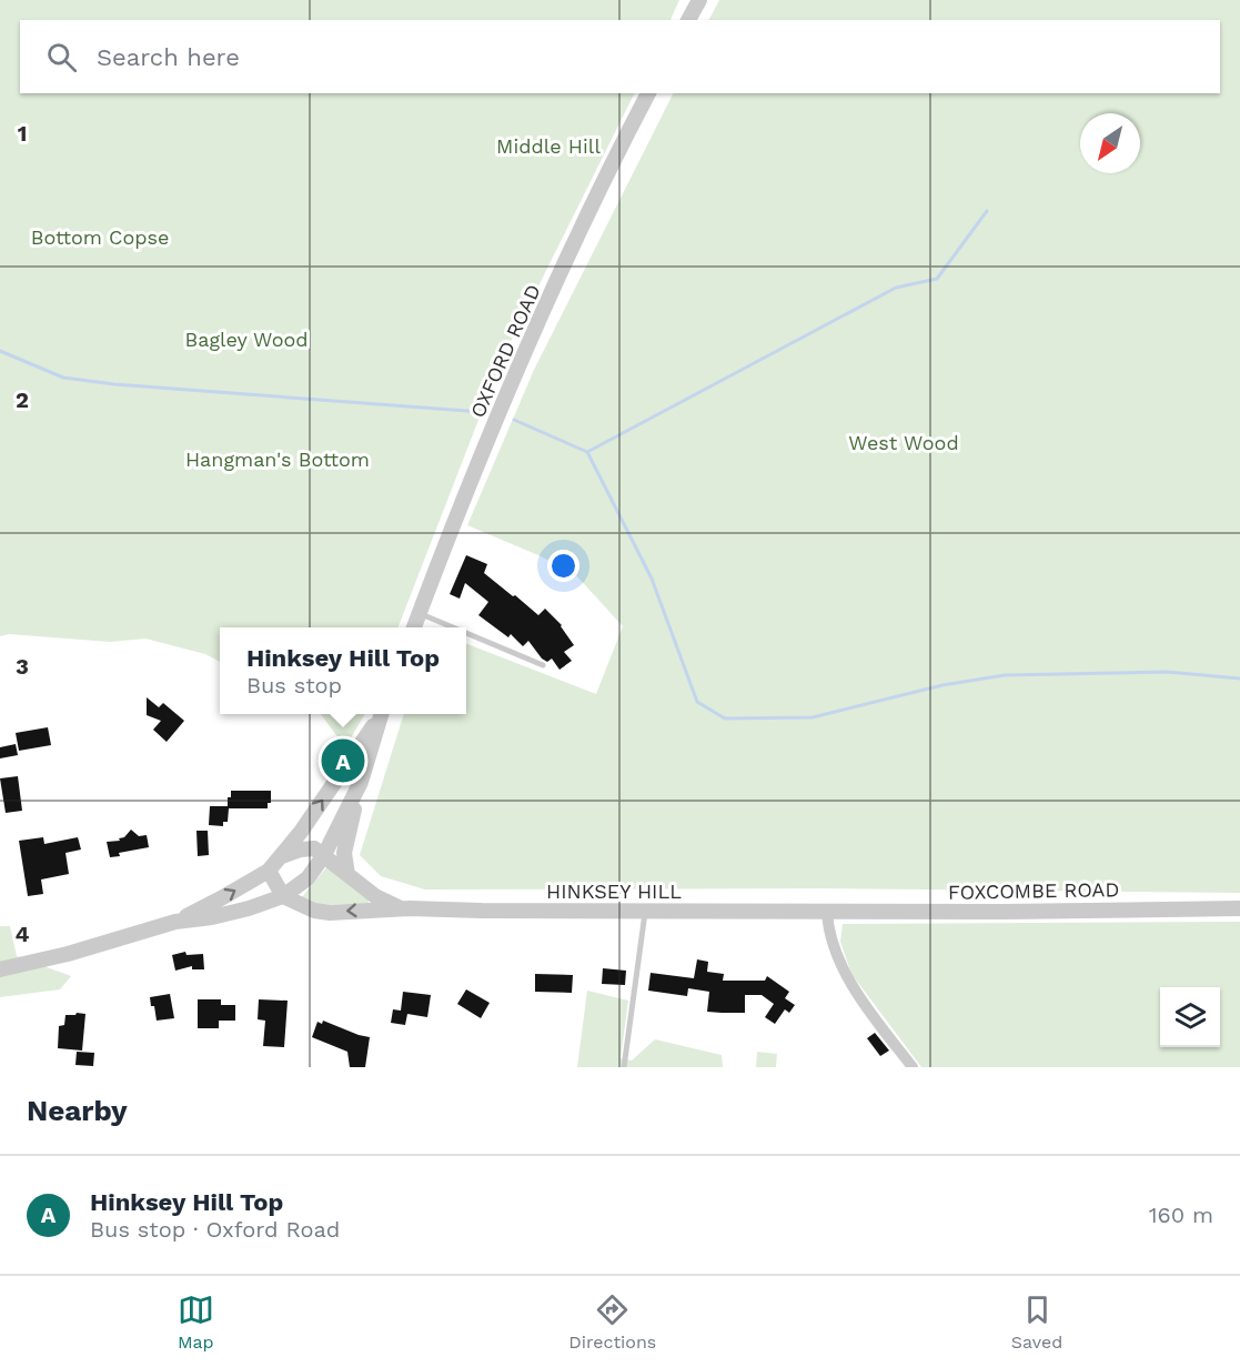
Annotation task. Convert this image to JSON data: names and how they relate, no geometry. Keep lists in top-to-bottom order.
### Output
{
  "streets": {
    "street": ["OXFORD ROAD", "HINKSEY HILL", "FOXCOMBE ROAD"]
  },
  "crossings": [
    ["HINKSEY HILL", "FOXCOMBE ROAD"]
  ],
  "parks": [
    "Middle Hill",
    "Bottom Copse",
    "Bagley Wood",
    "West Wood",
    "Hangman's Bottom"
  ],
  "north": "bottom left",
  "page": {
    "search": "Search here",
    "popup": ["Hinksey Hill Top", "Bus stop"],
    "pins": "A",
    "heading": "Nearby",
    "list": [
      {
        "mark": "A",
        "name": "Hinksey Hill Top",
        "note": "Bus stop · Oxford Road",
        "value": "160 m"
      }
    ],
    "nav": ["Map", "Directions", "Saved"]
  },
  "grid": {
    "rows": [
      "1",
      "2",
      "3",
      "4"
    ]
  }
}
